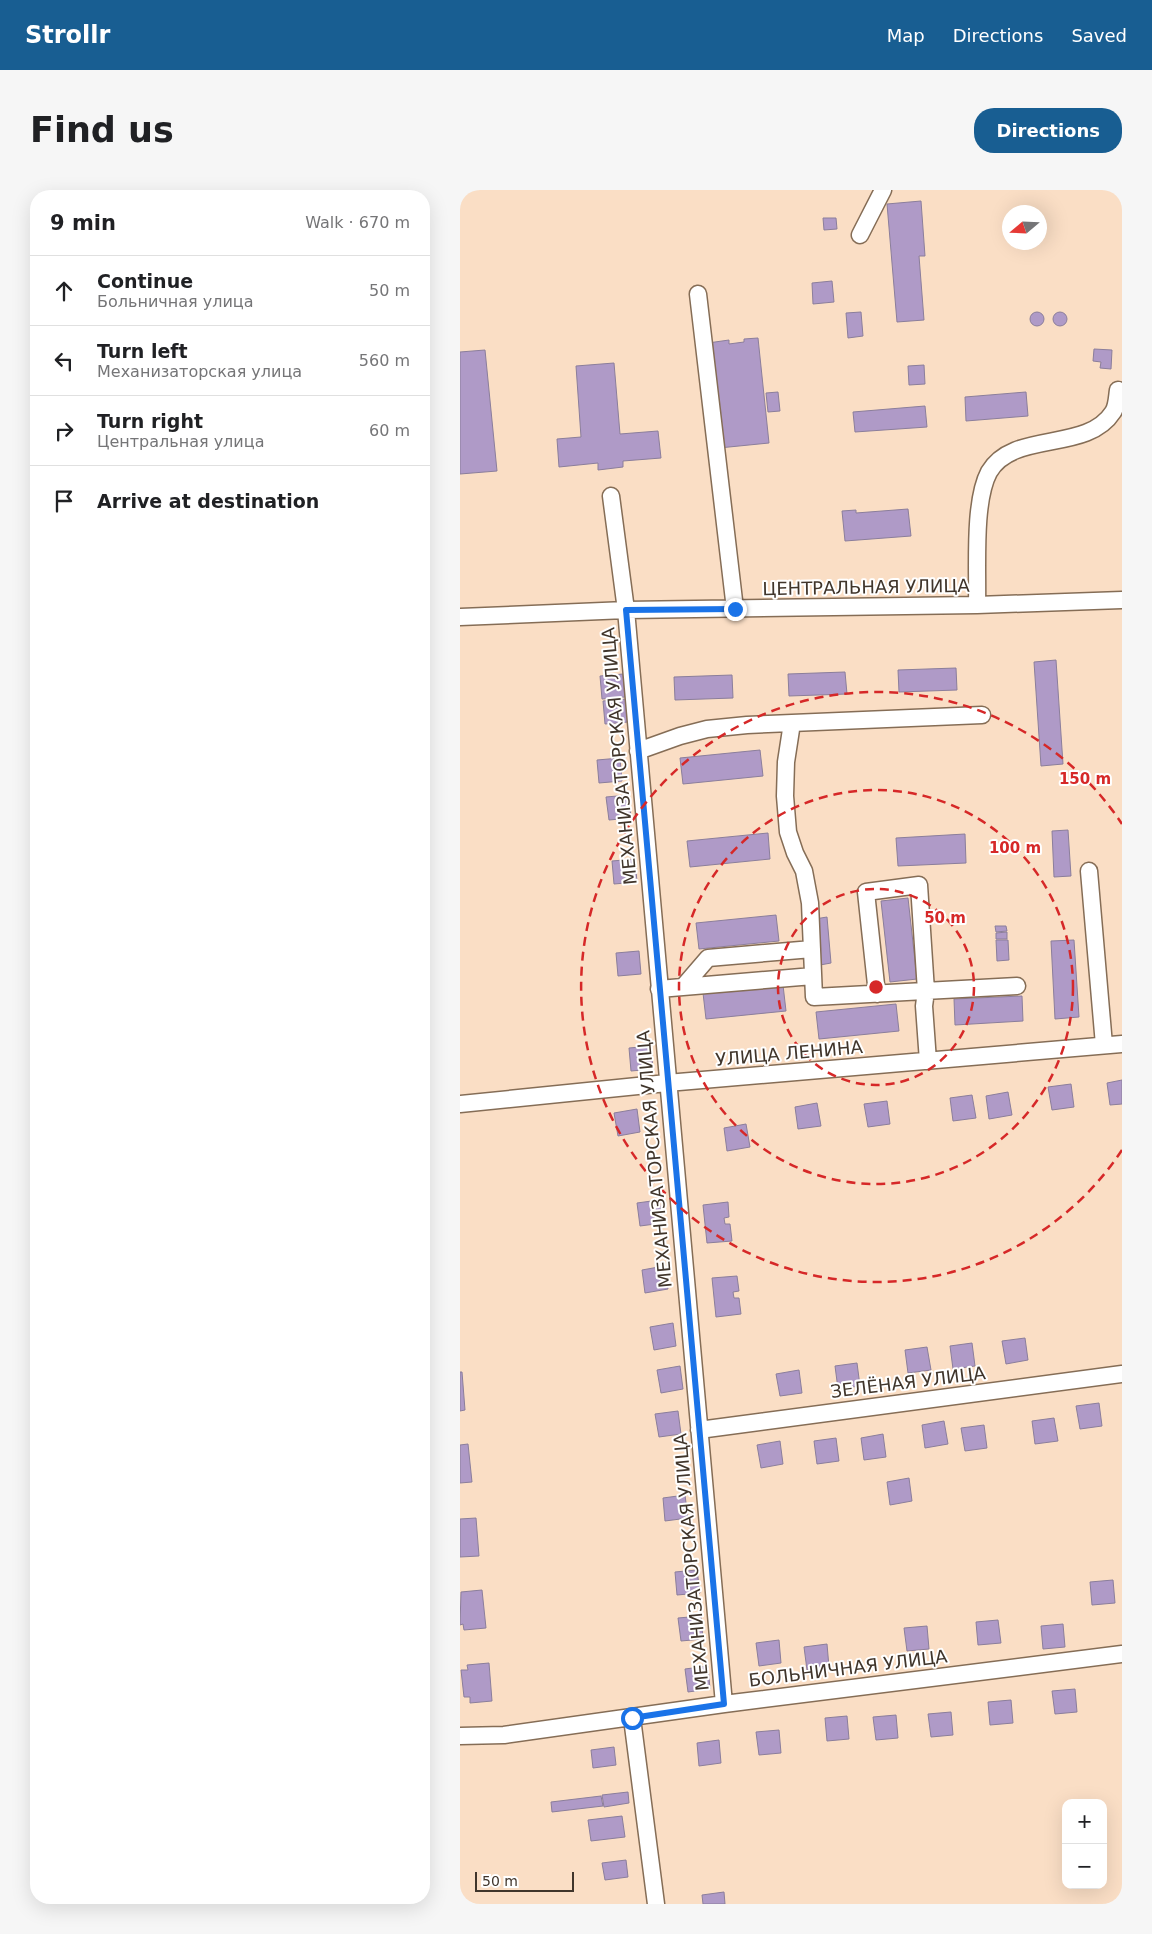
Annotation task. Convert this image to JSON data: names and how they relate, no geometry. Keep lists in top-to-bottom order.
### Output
{
  "streets": {
    "street": [
      "ЦЕНТРАЛЬНАЯ УЛИЦА",
      "МЕХАНИЗАТОРСКАЯ УЛИЦА",
      "УЛИЦА ЛЕНИНА",
      "ЗЕЛЁНАЯ УЛИЦА",
      "БОЛЬНИЧНАЯ УЛИЦА"
    ]
  },
  "crossings": [
    ["ЦЕНТРАЛЬНАЯ УЛИЦА", "МЕХАНИЗАТОРСКАЯ УЛИЦА"],
    ["МЕХАНИЗАТОРСКАЯ УЛИЦА", "УЛИЦА ЛЕНИНА"],
    ["МЕХАНИЗАТОРСКАЯ УЛИЦА", "ЗЕЛЁНАЯ УЛИЦА"],
    ["МЕХАНИЗАТОРСКАЯ УЛИЦА", "БОЛЬНИЧНАЯ УЛИЦА"]
  ],
  "scale_bar": "50 m",
  "north": "left",
  "page": {
    "header": "Strollr",
    "nav": ["Map", "Directions", "Saved"],
    "buttons": "Directions",
    "title": "Find us",
    "heading": ["9 min", "Walk · 670 m"],
    "list": [
      ["Continue", "Больничная улица", "50 m"],
      ["Turn left", "Механизаторская улица", "560 m"],
      ["Turn right", "Центральная улица", "60 m"],
      "Arrive at destination"
    ],
    "map_buttons": ["+", "−"],
    "scale": "50 m"
  },
  "rings": ["150 m", "100 m", "50 m"]
}
